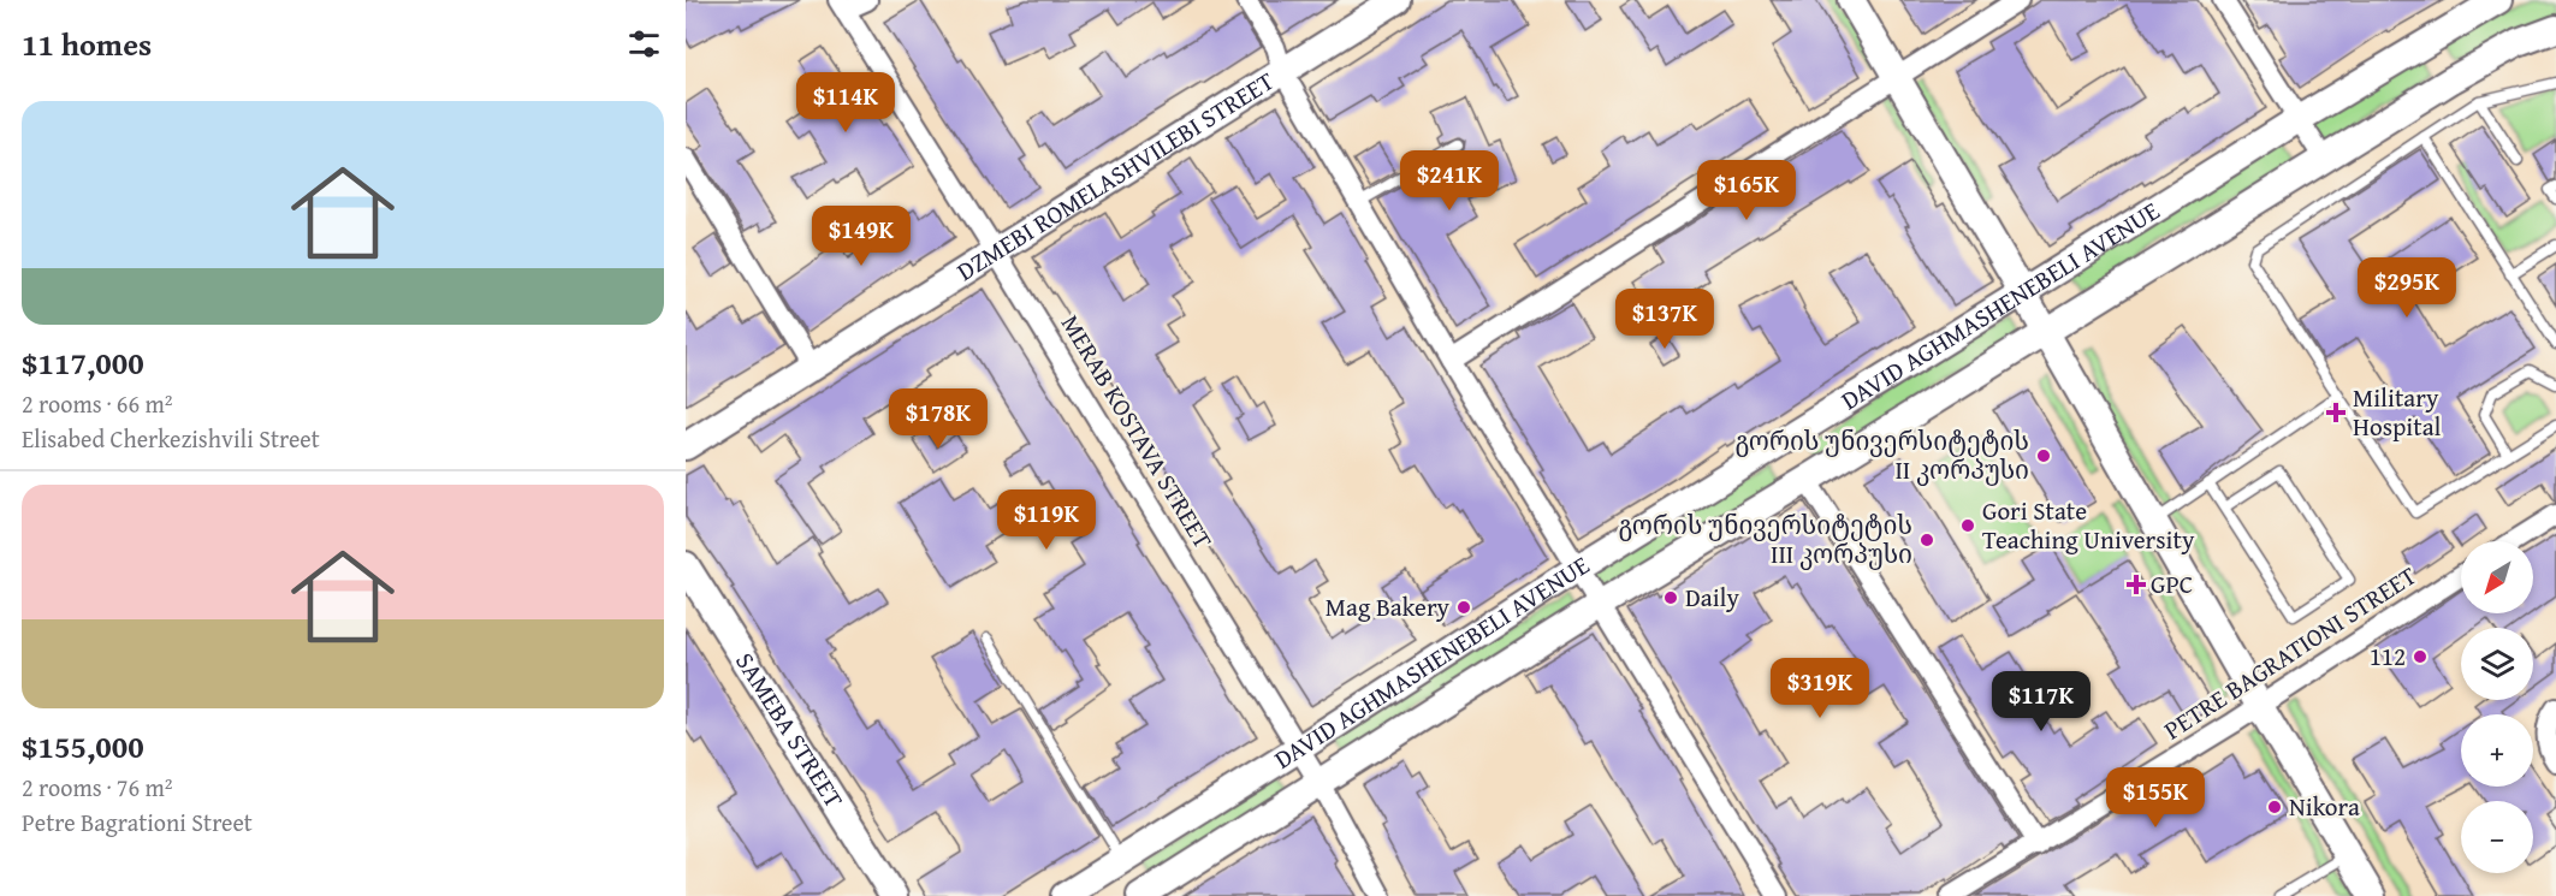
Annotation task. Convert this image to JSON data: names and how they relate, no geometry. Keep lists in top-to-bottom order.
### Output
{
  "streets": {
    "street": [
      "DZMEBI ROMELASHVILEBI STREET",
      "DAVID AGHMASHENEBELI AVENUE",
      "MERAB KOSTAVA STREET",
      "PETRE BAGRATIONI STREET",
      "SAMEBA STREET"
    ]
  },
  "crossings": [
    ["DZMEBI ROMELASHVILEBI STREET", "MERAB KOSTAVA STREET"],
    ["DAVID AGHMASHENEBELI AVENUE", "MERAB KOSTAVA STREET"]
  ],
  "places": {
    "health": ["Military Hospital", "GPC"],
    "other": [
      "გორის უნივერსიტეტის II კორპუსი",
      "Gori State Teaching University",
      "გორის უნივერსიტეტის III კორპუსი",
      "Daily",
      "Mag Bakery",
      "112",
      "Nikora"
    ]
  },
  "north": "bottom left",
  "page": {
    "heading": "11 homes",
    "price": [
      "$114K",
      "$241K",
      "$165K",
      "$149K",
      "$295K",
      "$137K",
      "$178K",
      "$119K",
      "$319K",
      "$117K",
      "$155K"
    ],
    "list": [
      {
        "name": "$117,000",
        "note": "2 rooms · 66 m² · Elisabed Cherkezishvili Street"
      },
      {
        "name": "$155,000",
        "note": "2 rooms · 76 m² · Petre Bagrationi Street"
      }
    ],
    "map_buttons": ["+", "−"]
  }
}
